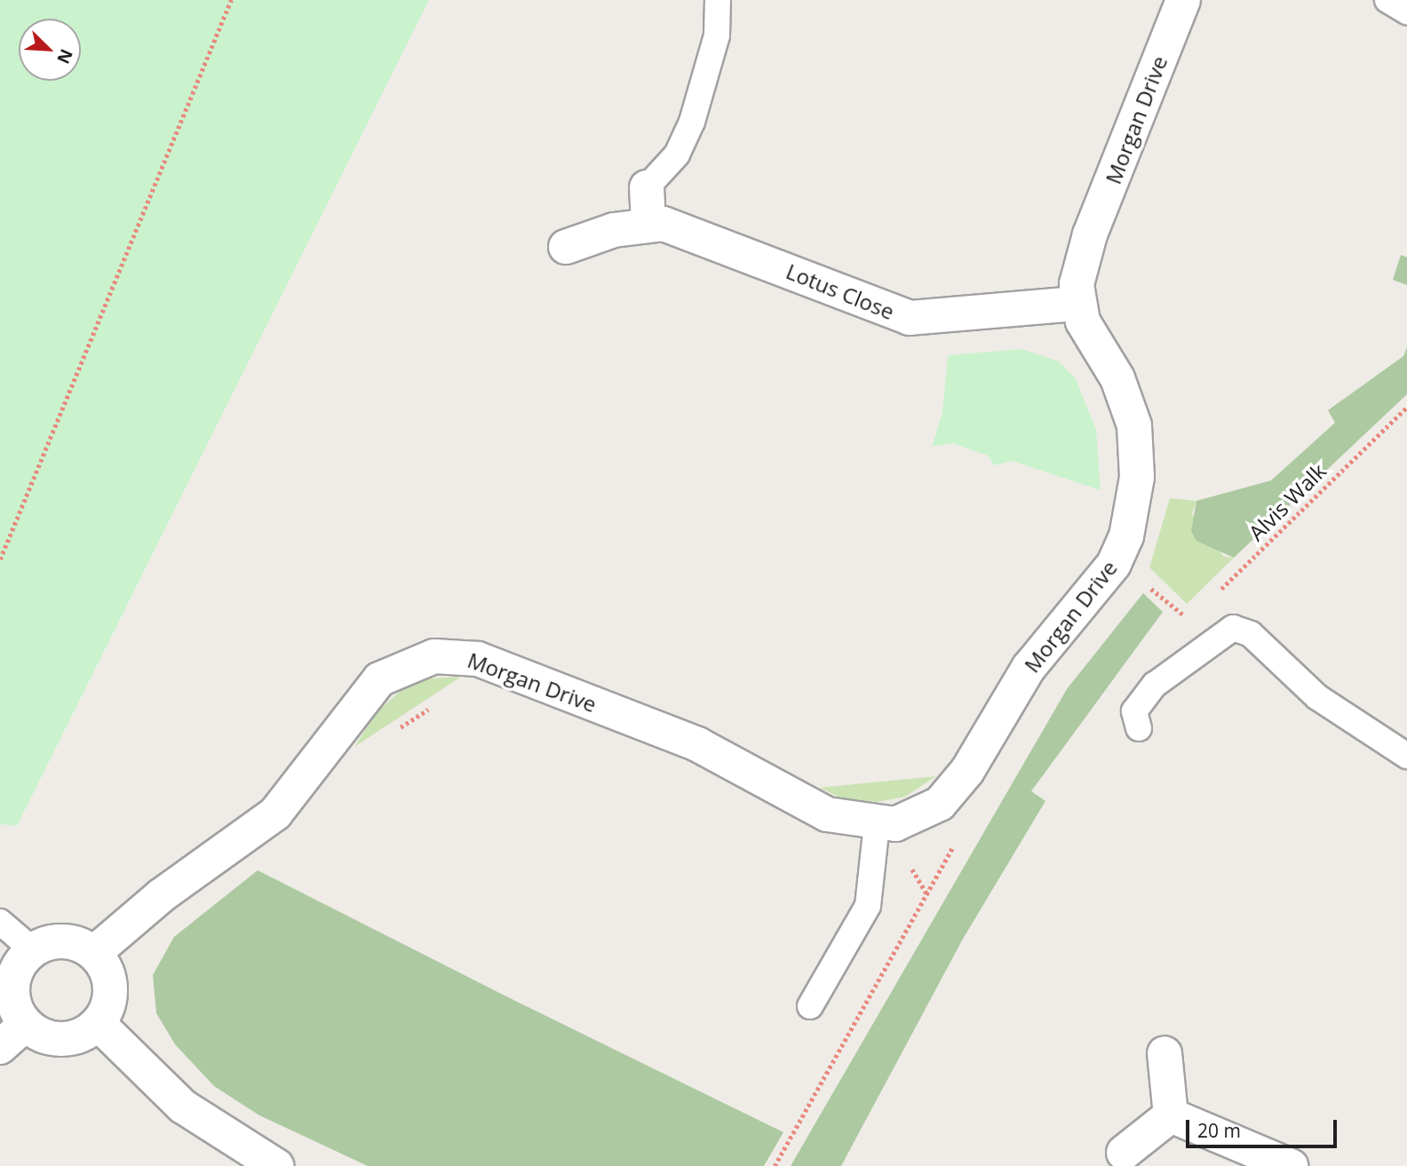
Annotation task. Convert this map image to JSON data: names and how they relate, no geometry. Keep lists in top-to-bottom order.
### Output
{
  "streets": {
    "street": ["Morgan Drive", "Lotus Close"],
    "path": ["Alvis Walk"]
  },
  "crossings": [
    ["Morgan Drive", "Lotus Close"]
  ],
  "scale_bar": "20 m",
  "north": "bottom right"
}
